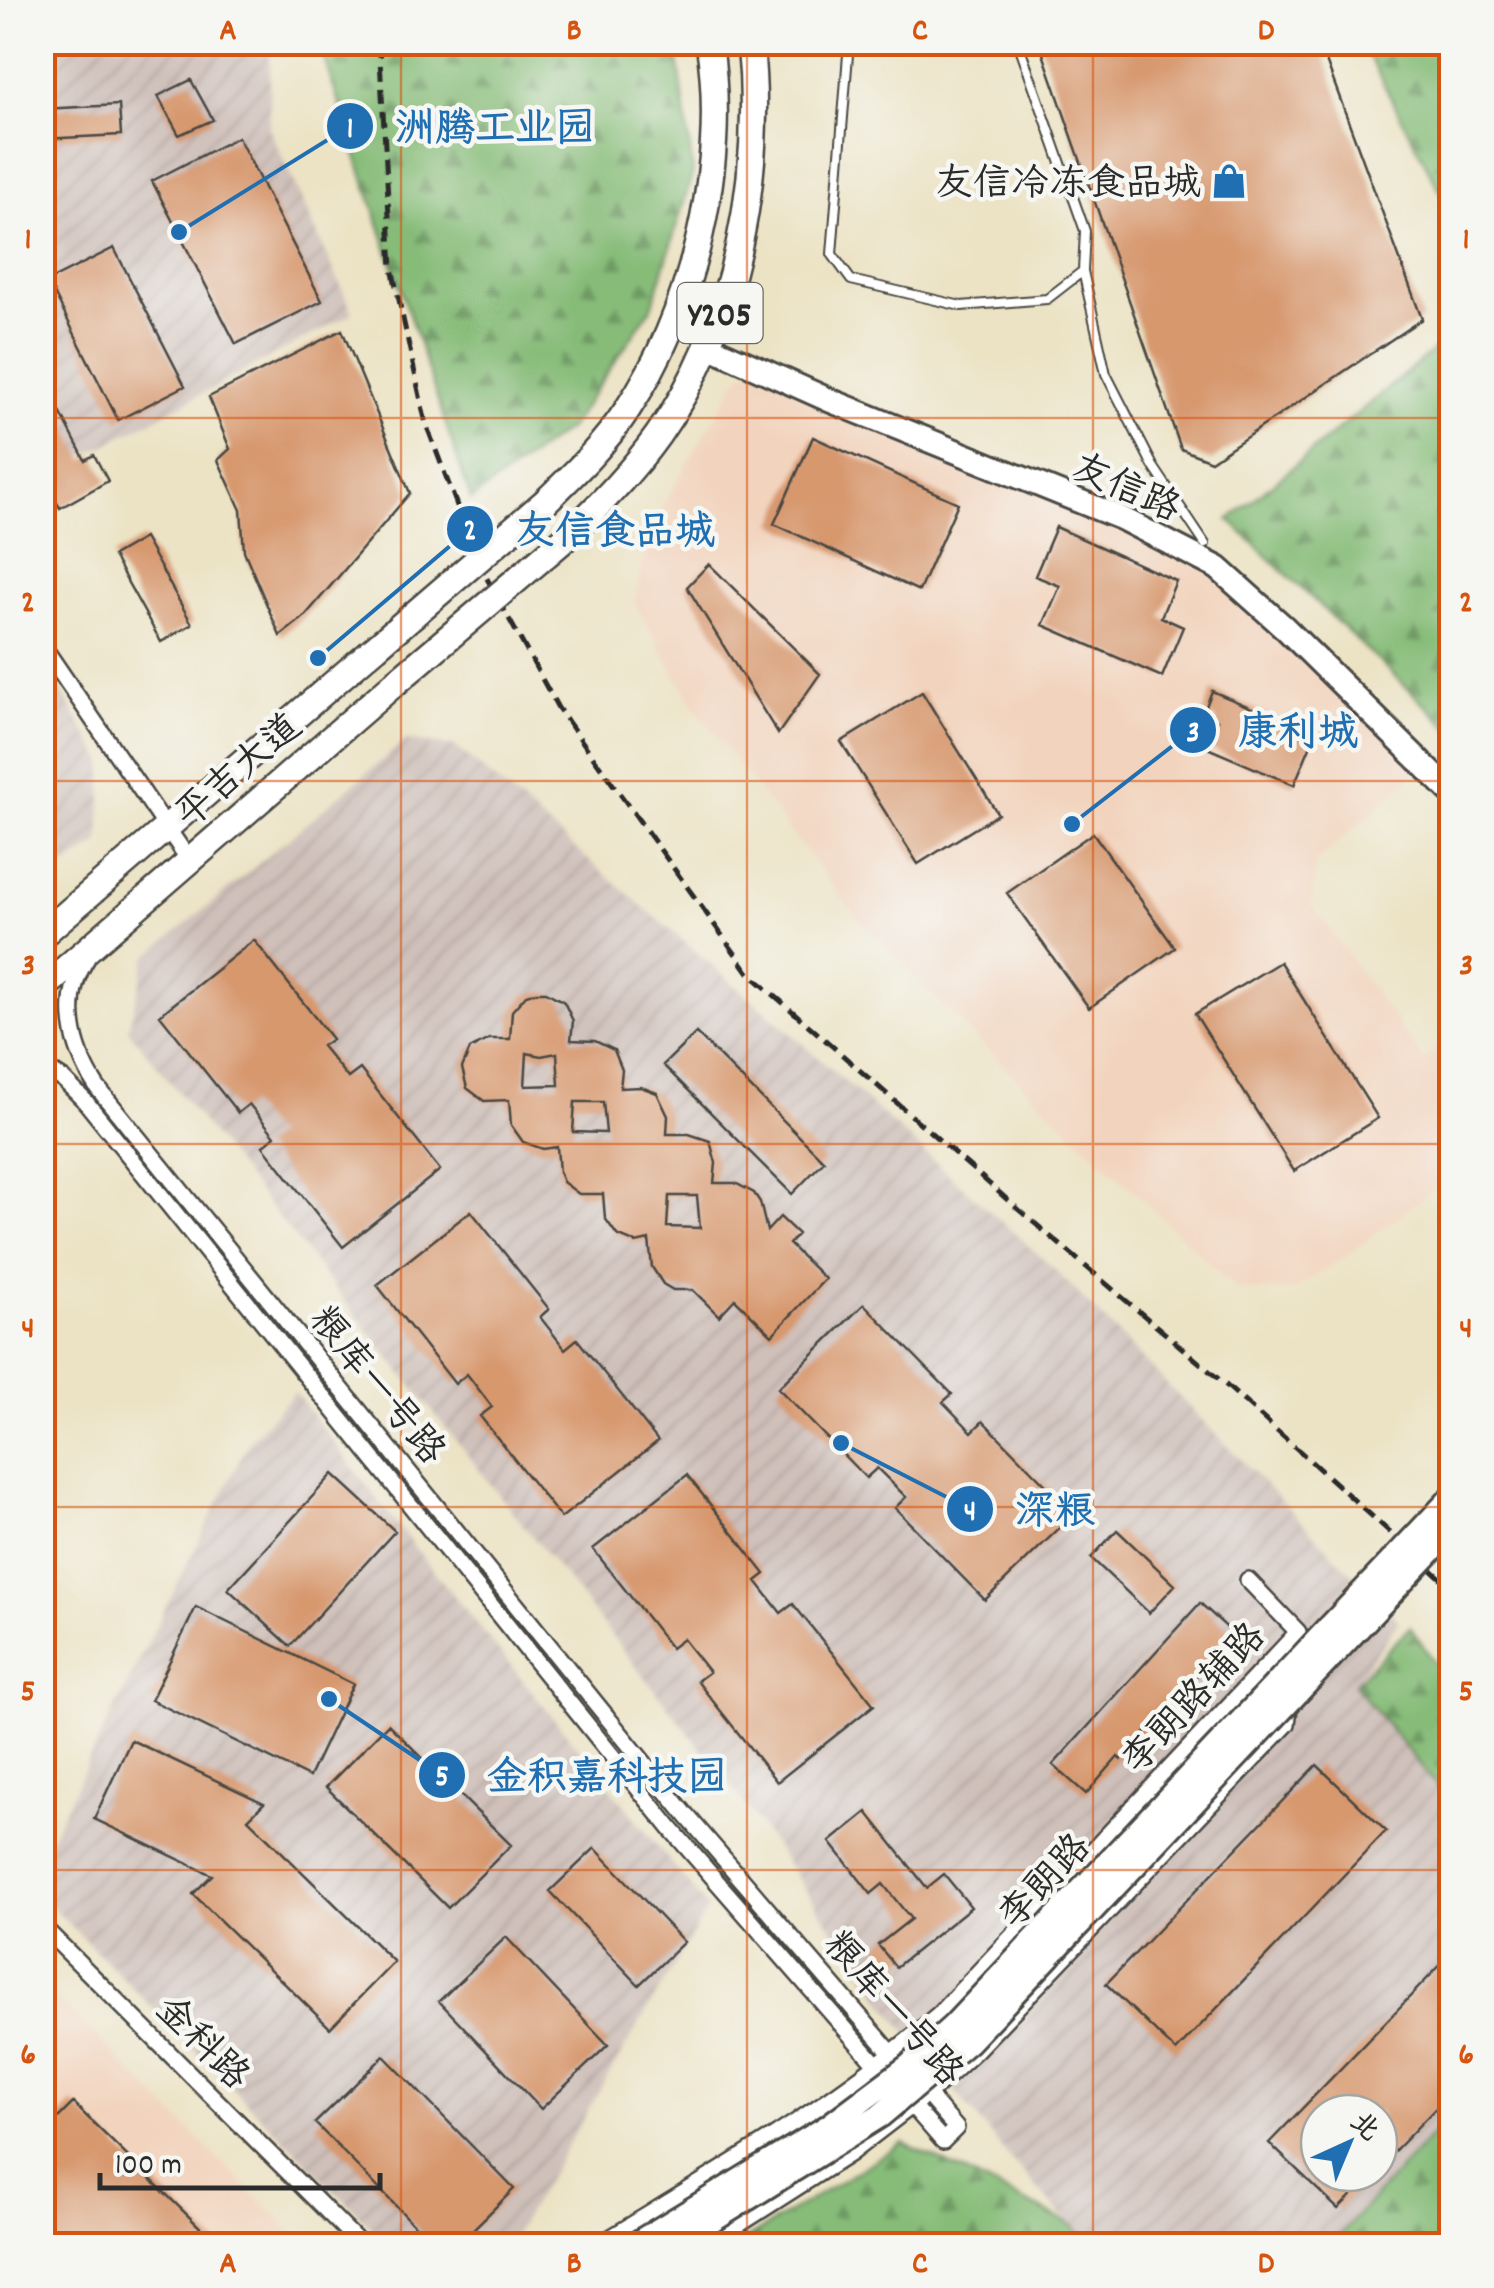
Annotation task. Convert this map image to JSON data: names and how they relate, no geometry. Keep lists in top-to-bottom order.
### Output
{
  "streets": {
    "main road": ["Y205", "平吉大道"],
    "street": [
      "友信路",
      "粮库一号路",
      "李朗路辅路",
      "李朗路",
      "金科路"
    ]
  },
  "crossings": [
    ["友信路", "平吉大道"],
    ["平吉大道", "粮库一号路"],
    ["粮库一号路", "李朗路辅路"]
  ],
  "places": {
    "shop": ["友信冷冻食品城"],
    "other": [
      "洲腾工业园",
      "友信食品城",
      "康利城",
      "深粮",
      "金积嘉科技园"
    ]
  },
  "scale_bar": "100 m",
  "north": "top right",
  "grid": {
    "columns": [
      "A",
      "B",
      "C",
      "D"
    ],
    "rows": [
      "1",
      "2",
      "3",
      "4",
      "5",
      "6"
    ]
  }
}
